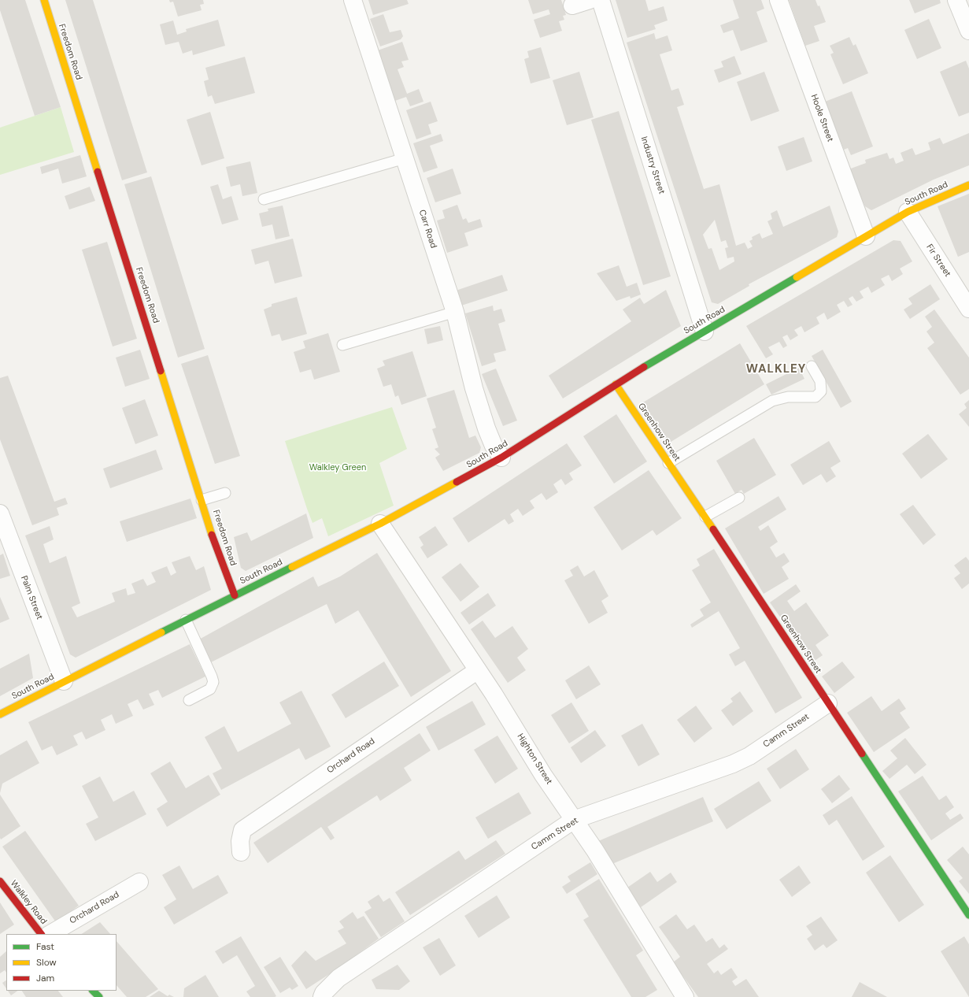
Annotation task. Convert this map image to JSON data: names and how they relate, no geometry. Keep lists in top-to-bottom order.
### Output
{
  "streets": {
    "street": [
      "Freedom Road",
      "Hoole Street",
      "Industry Street",
      "South Road",
      "Carr Road",
      "Fir Street",
      "Greenhow Street",
      "Palm Street",
      "Camm Street",
      "Orchard Road",
      "Highton Street",
      "Walkley Road"
    ]
  },
  "crossings": [
    ["Freedom Road", "South Road"],
    ["Hoole Street", "South Road"],
    ["Industry Street", "South Road"],
    ["South Road", "Carr Road"],
    ["South Road", "Fir Street"],
    ["South Road", "Greenhow Street"],
    ["South Road", "Palm Street"],
    ["South Road", "Highton Street"],
    ["Greenhow Street", "Camm Street"],
    ["Camm Street", "Highton Street"],
    ["Orchard Road", "Highton Street"]
  ],
  "districts": ["WALKLEY"],
  "parks": ["Walkley Green"],
  "legend": ["Fast", "Slow", "Jam"]
}
